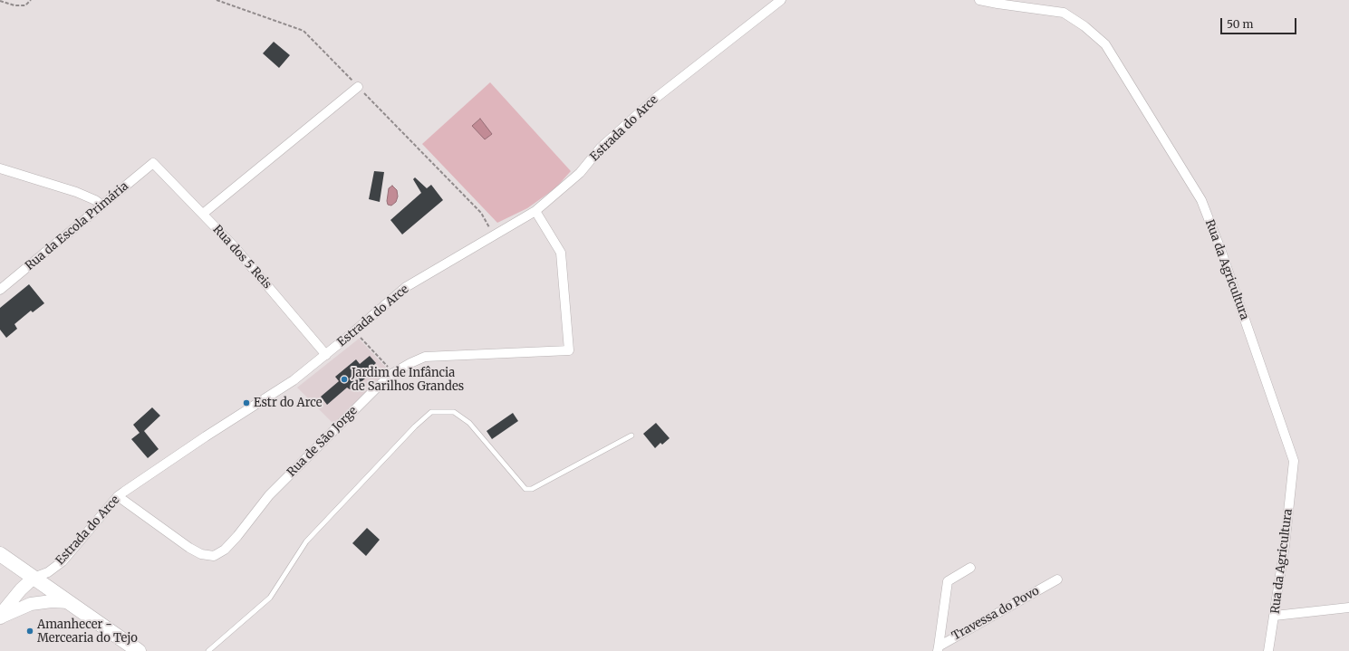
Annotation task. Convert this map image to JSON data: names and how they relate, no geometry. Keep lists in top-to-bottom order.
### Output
{
  "streets": {
    "street": [
      "Estrada do Arce",
      "Rua da Escola Primária",
      "Rua dos 5 Reis",
      "Rua da Agricultura",
      "Rua de São Jorge",
      "Travessa do Povo"
    ]
  },
  "crossings": [
    ["Estrada do Arce", "Rua dos 5 Reis"],
    ["Estrada do Arce", "Rua de São Jorge"],
    ["Rua da Escola Primária", "Rua dos 5 Reis"]
  ],
  "places": ["Jardim de Infância de Sarilhos Grandes", "Estr do Arce", "Amanhecer - Mercearia do Tejo"],
  "scale_bar": "50 m"
}
